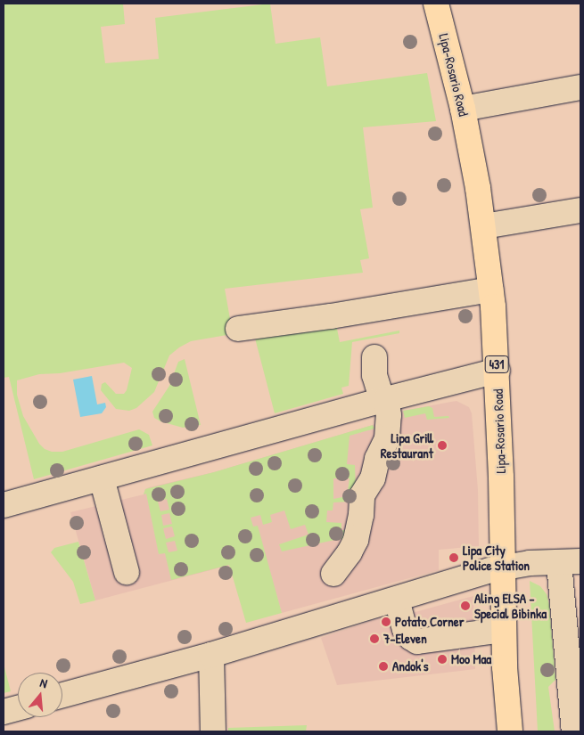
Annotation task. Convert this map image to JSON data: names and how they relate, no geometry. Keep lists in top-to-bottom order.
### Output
{
  "streets": {
    "main road": ["Lipa-Rosario Road", "431"]
  },
  "places": [
    "Lipa Grill Restaurant",
    "Lipa City Police Station",
    "Aling ELSA - Special Bibinka",
    "Potato Corner",
    "7-Eleven",
    "Moo Maa",
    "Andok's"
  ],
  "north": "top"
}
